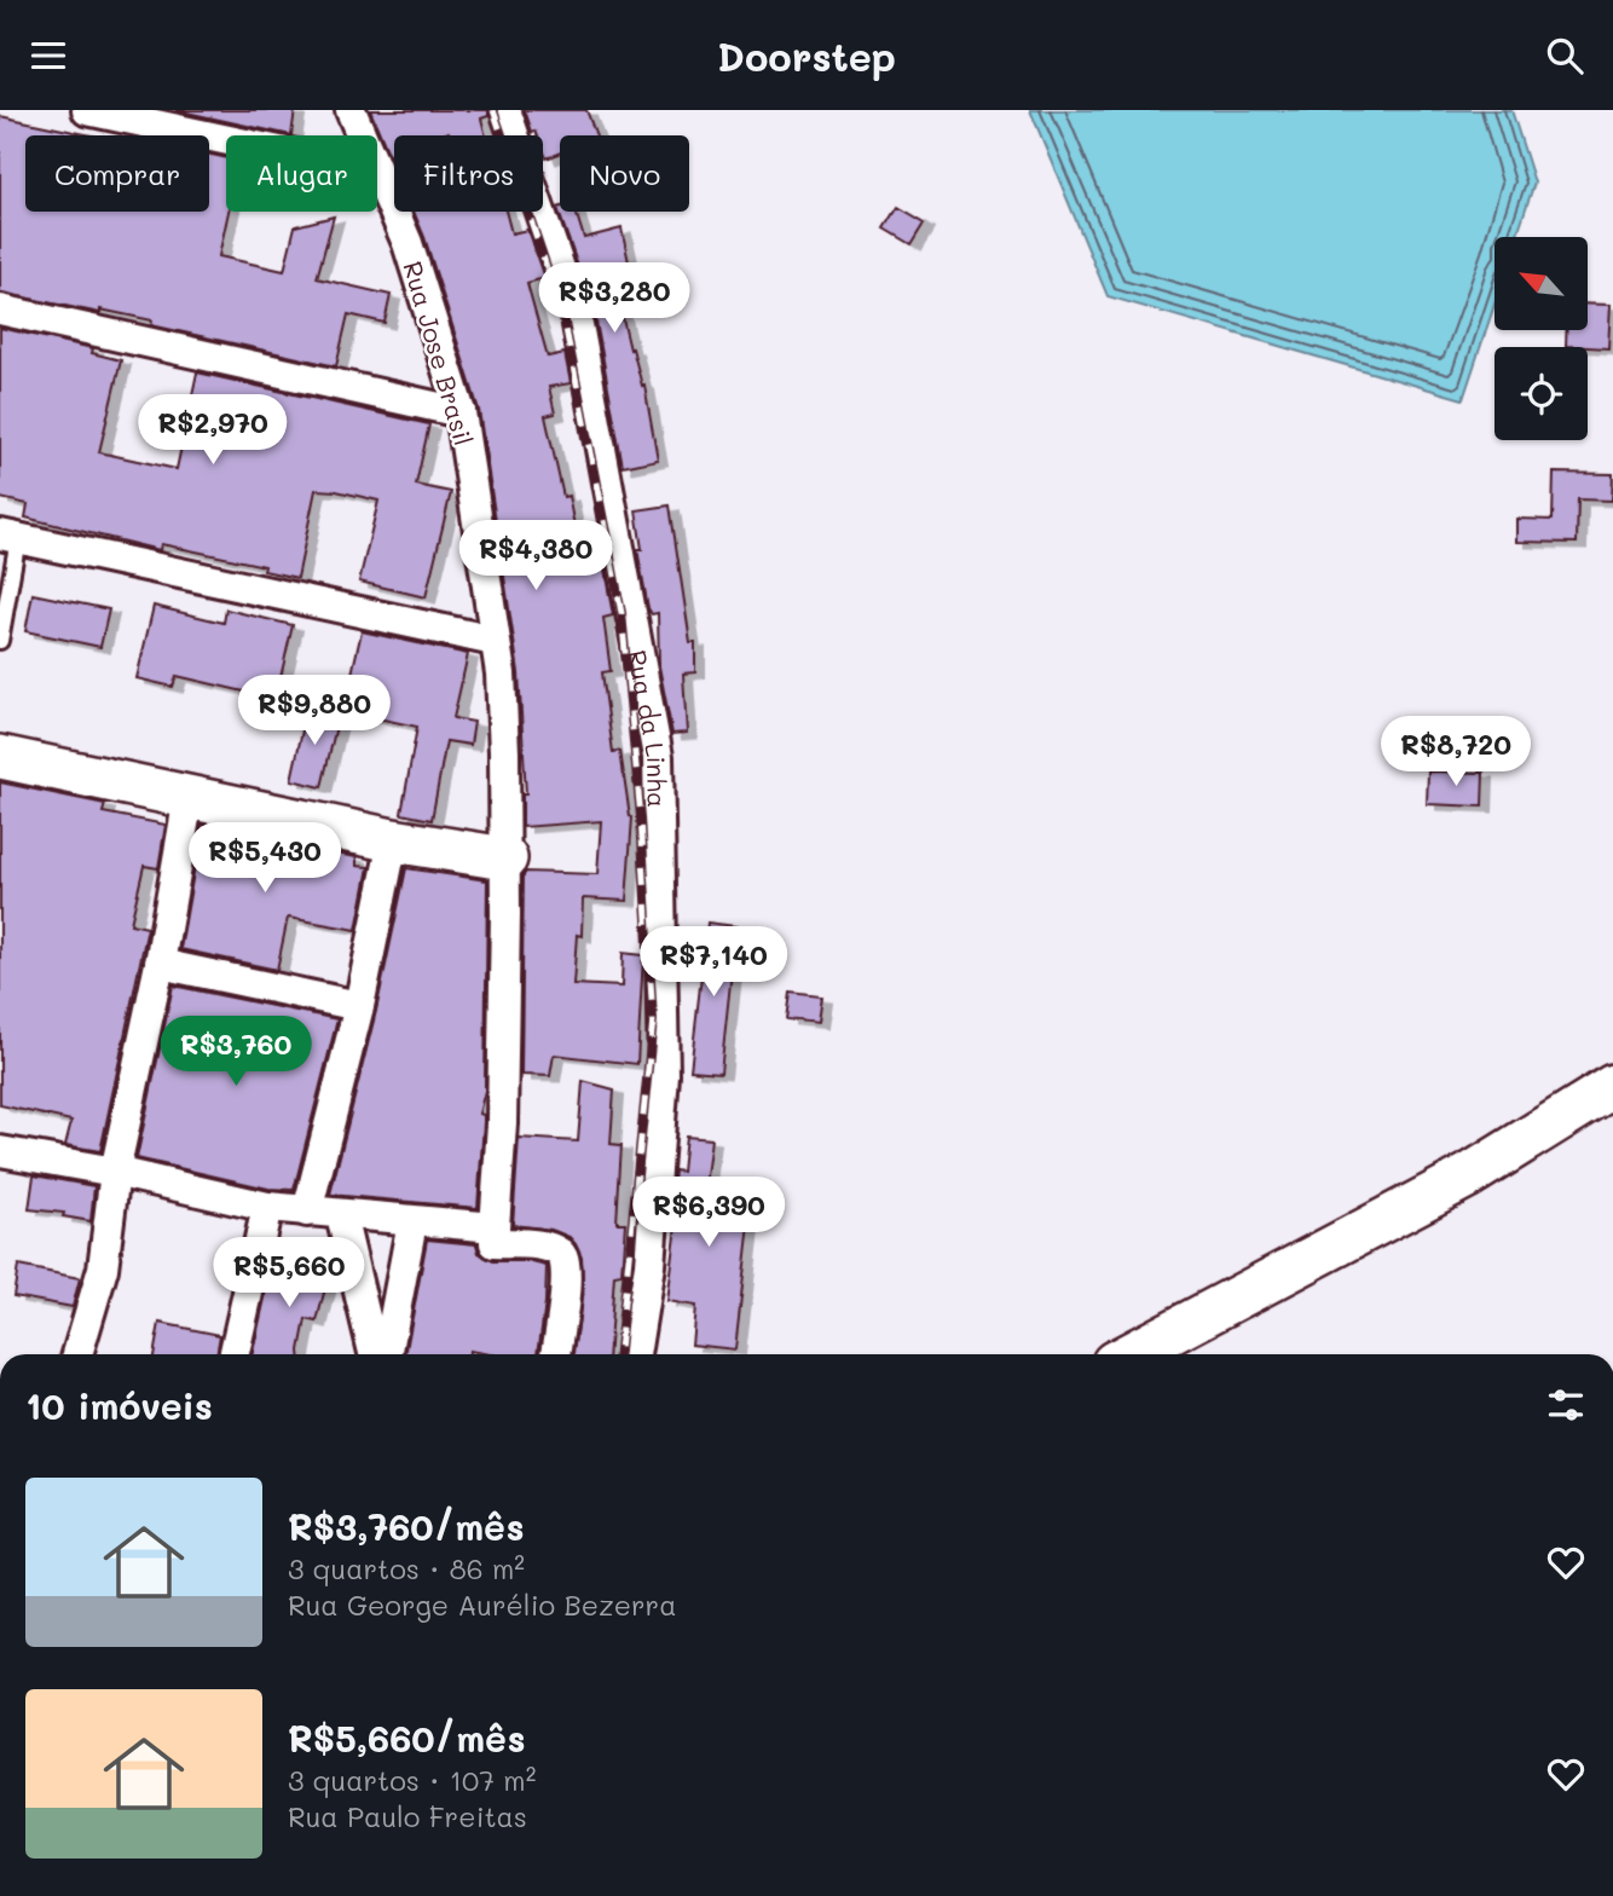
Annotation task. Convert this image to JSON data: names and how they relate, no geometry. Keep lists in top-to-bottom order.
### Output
{
  "streets": {
    "street": ["Rua Jose Brasil", "Rua da Linha"]
  },
  "north": "top left",
  "page": {
    "header": "Doorstep",
    "chip": [
      "Comprar",
      "Alugar",
      "Filtros",
      "Novo"
    ],
    "price": [
      "R$3,280",
      "R$2,970",
      "R$4,380",
      "R$9,880",
      "R$8,720",
      "R$5,430",
      "R$7,140",
      "R$3,760",
      "R$6,390",
      "R$5,660"
    ],
    "heading": "10 imóveis",
    "list": [
      {
        "name": "R$3,760/mês",
        "note": "3 quartos · 86 m² · Rua George Aurélio Bezerra"
      },
      {
        "name": "R$5,660/mês",
        "note": "3 quartos · 107 m² · Rua Paulo Freitas"
      }
    ]
  }
}
